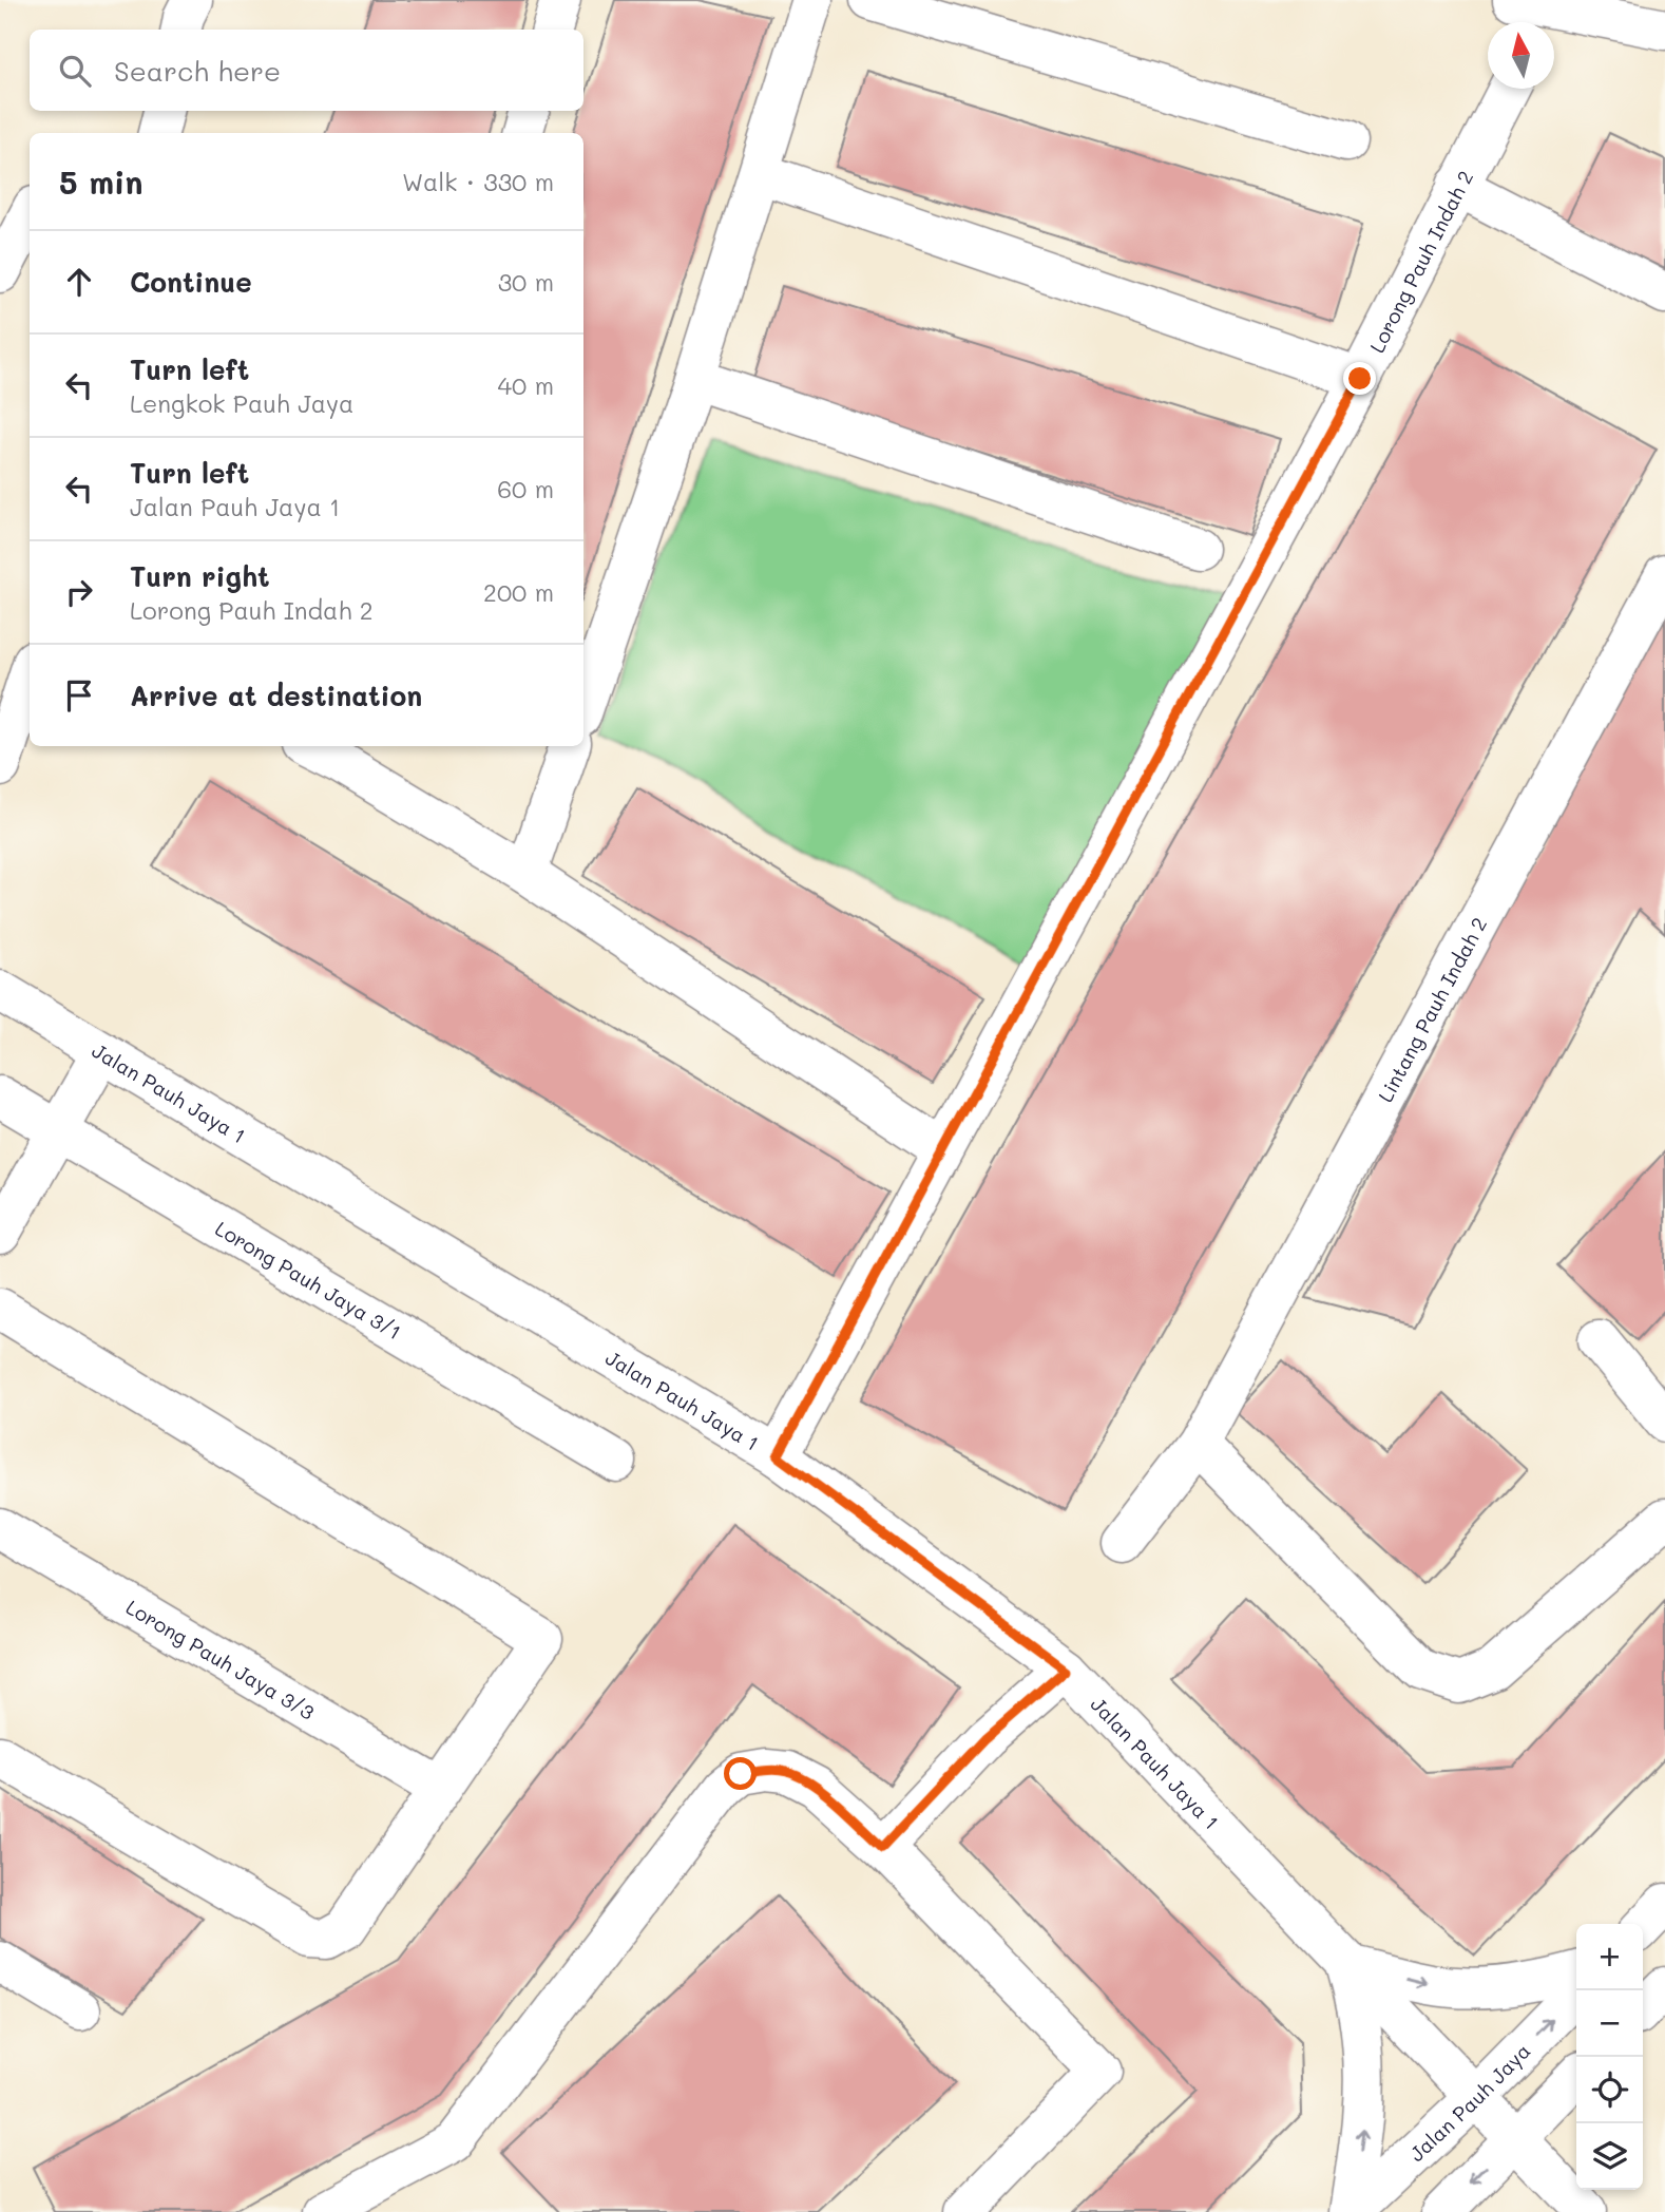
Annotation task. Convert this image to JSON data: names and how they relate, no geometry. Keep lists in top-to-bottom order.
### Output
{
  "streets": {
    "street": [
      "Lorong Pauh Indah 2",
      "Lintang Pauh Indah 2",
      "Jalan Pauh Jaya 1",
      "Lorong Pauh Jaya 3/1",
      "Lorong Pauh Jaya 3/3",
      "Jalan Pauh Jaya"
    ]
  },
  "crossings": [
    ["Lorong Pauh Indah 2", "Jalan Pauh Jaya 1"],
    ["Jalan Pauh Jaya 1", "Jalan Pauh Jaya"]
  ],
  "north": "top",
  "page": {
    "search": "Search here",
    "heading": ["5 min", "Walk · 330 m"],
    "list": [
      ["Continue", "30 m"],
      ["Turn left", "Lengkok Pauh Jaya", "40 m"],
      ["Turn left", "Jalan Pauh Jaya 1", "60 m"],
      ["Turn right", "Lorong Pauh Indah 2", "200 m"],
      "Arrive at destination"
    ],
    "map_buttons": ["+", "−"]
  }
}
